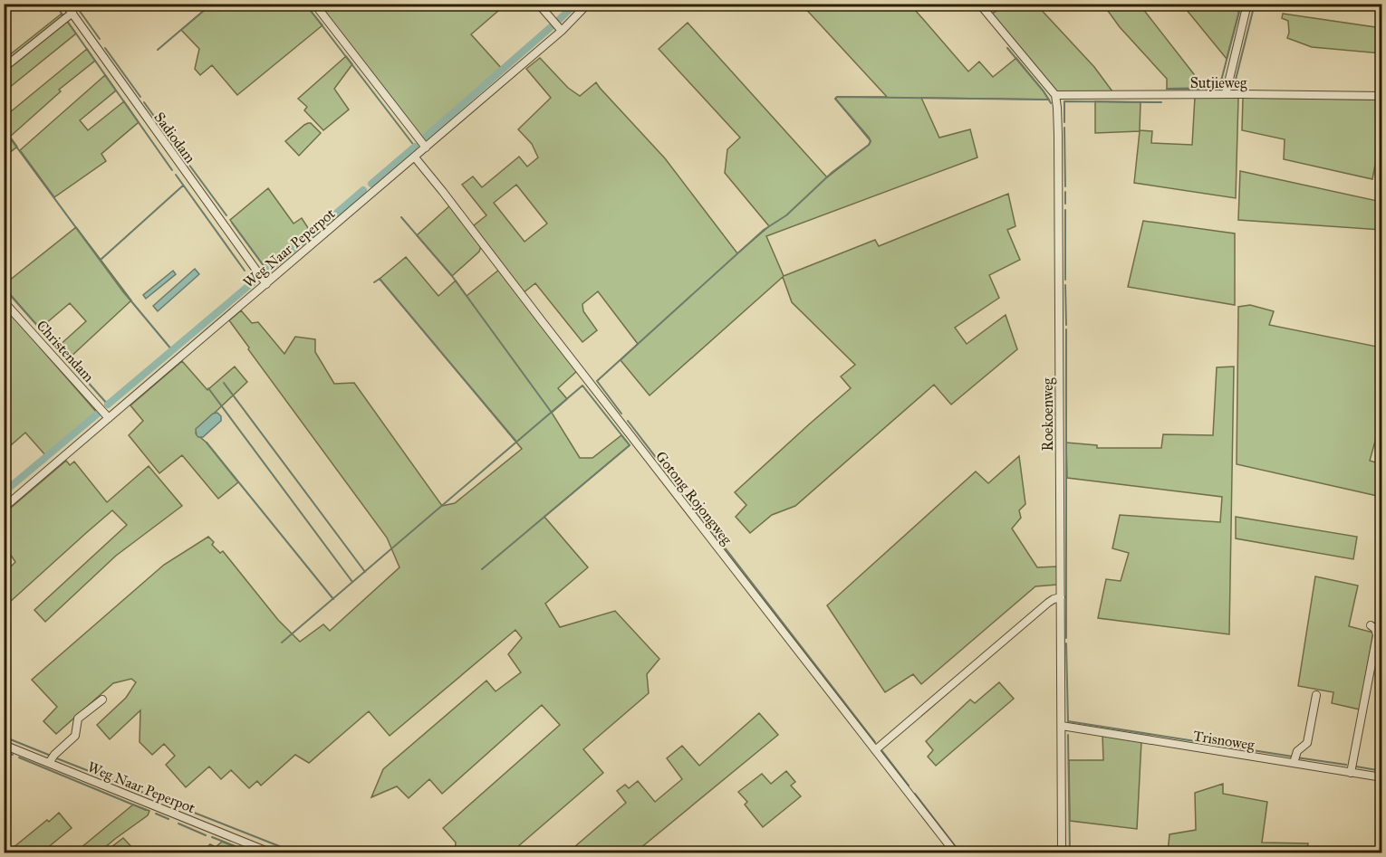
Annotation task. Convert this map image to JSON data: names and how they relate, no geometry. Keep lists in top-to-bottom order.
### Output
{
  "streets": {
    "street": [
      "Sutjieweg",
      "Sadiodam",
      "Weg Naar Peperpot",
      "Christendam",
      "Roekoenweg",
      "Gotong Rojongweg",
      "Trisnoweg"
    ]
  },
  "crossings": [
    ["Sutjieweg", "Roekoenweg"],
    ["Sadiodam", "Weg Naar Peperpot"],
    ["Weg Naar Peperpot", "Christendam"],
    ["Weg Naar Peperpot", "Gotong Rojongweg"],
    ["Roekoenweg", "Trisnoweg"]
  ]
}
